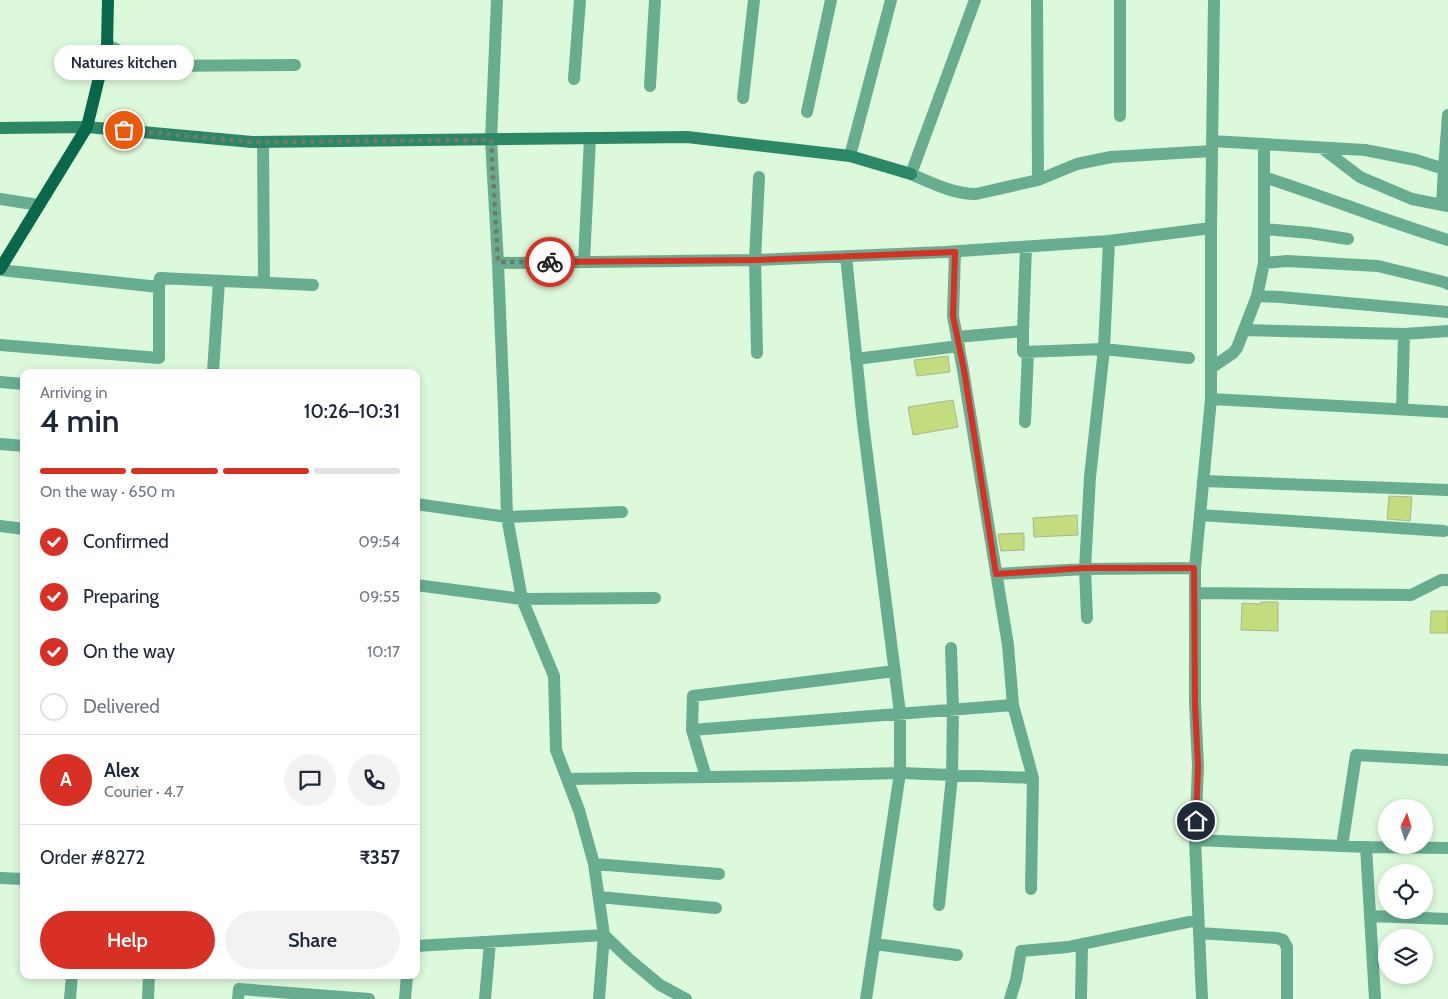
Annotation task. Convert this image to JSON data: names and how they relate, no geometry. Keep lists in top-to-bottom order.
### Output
{
  "places": ["Natures kitchen"],
  "north": "top",
  "page": {
    "bubble": "Natures kitchen",
    "heading": ["4 min", "Arriving in", "10:26–10:31"],
    "panel": [
      "Alex",
      "Courier · 4.7",
      "Order #8272",
      "₹357"
    ],
    "bar": "On the way · 650 m",
    "list": [
      ["Confirmed", "09:54"],
      ["Preparing", "09:55"],
      ["On the way", "10:17"],
      "Delivered"
    ],
    "round": "A",
    "buttons": ["Help", "Share"]
  }
}
